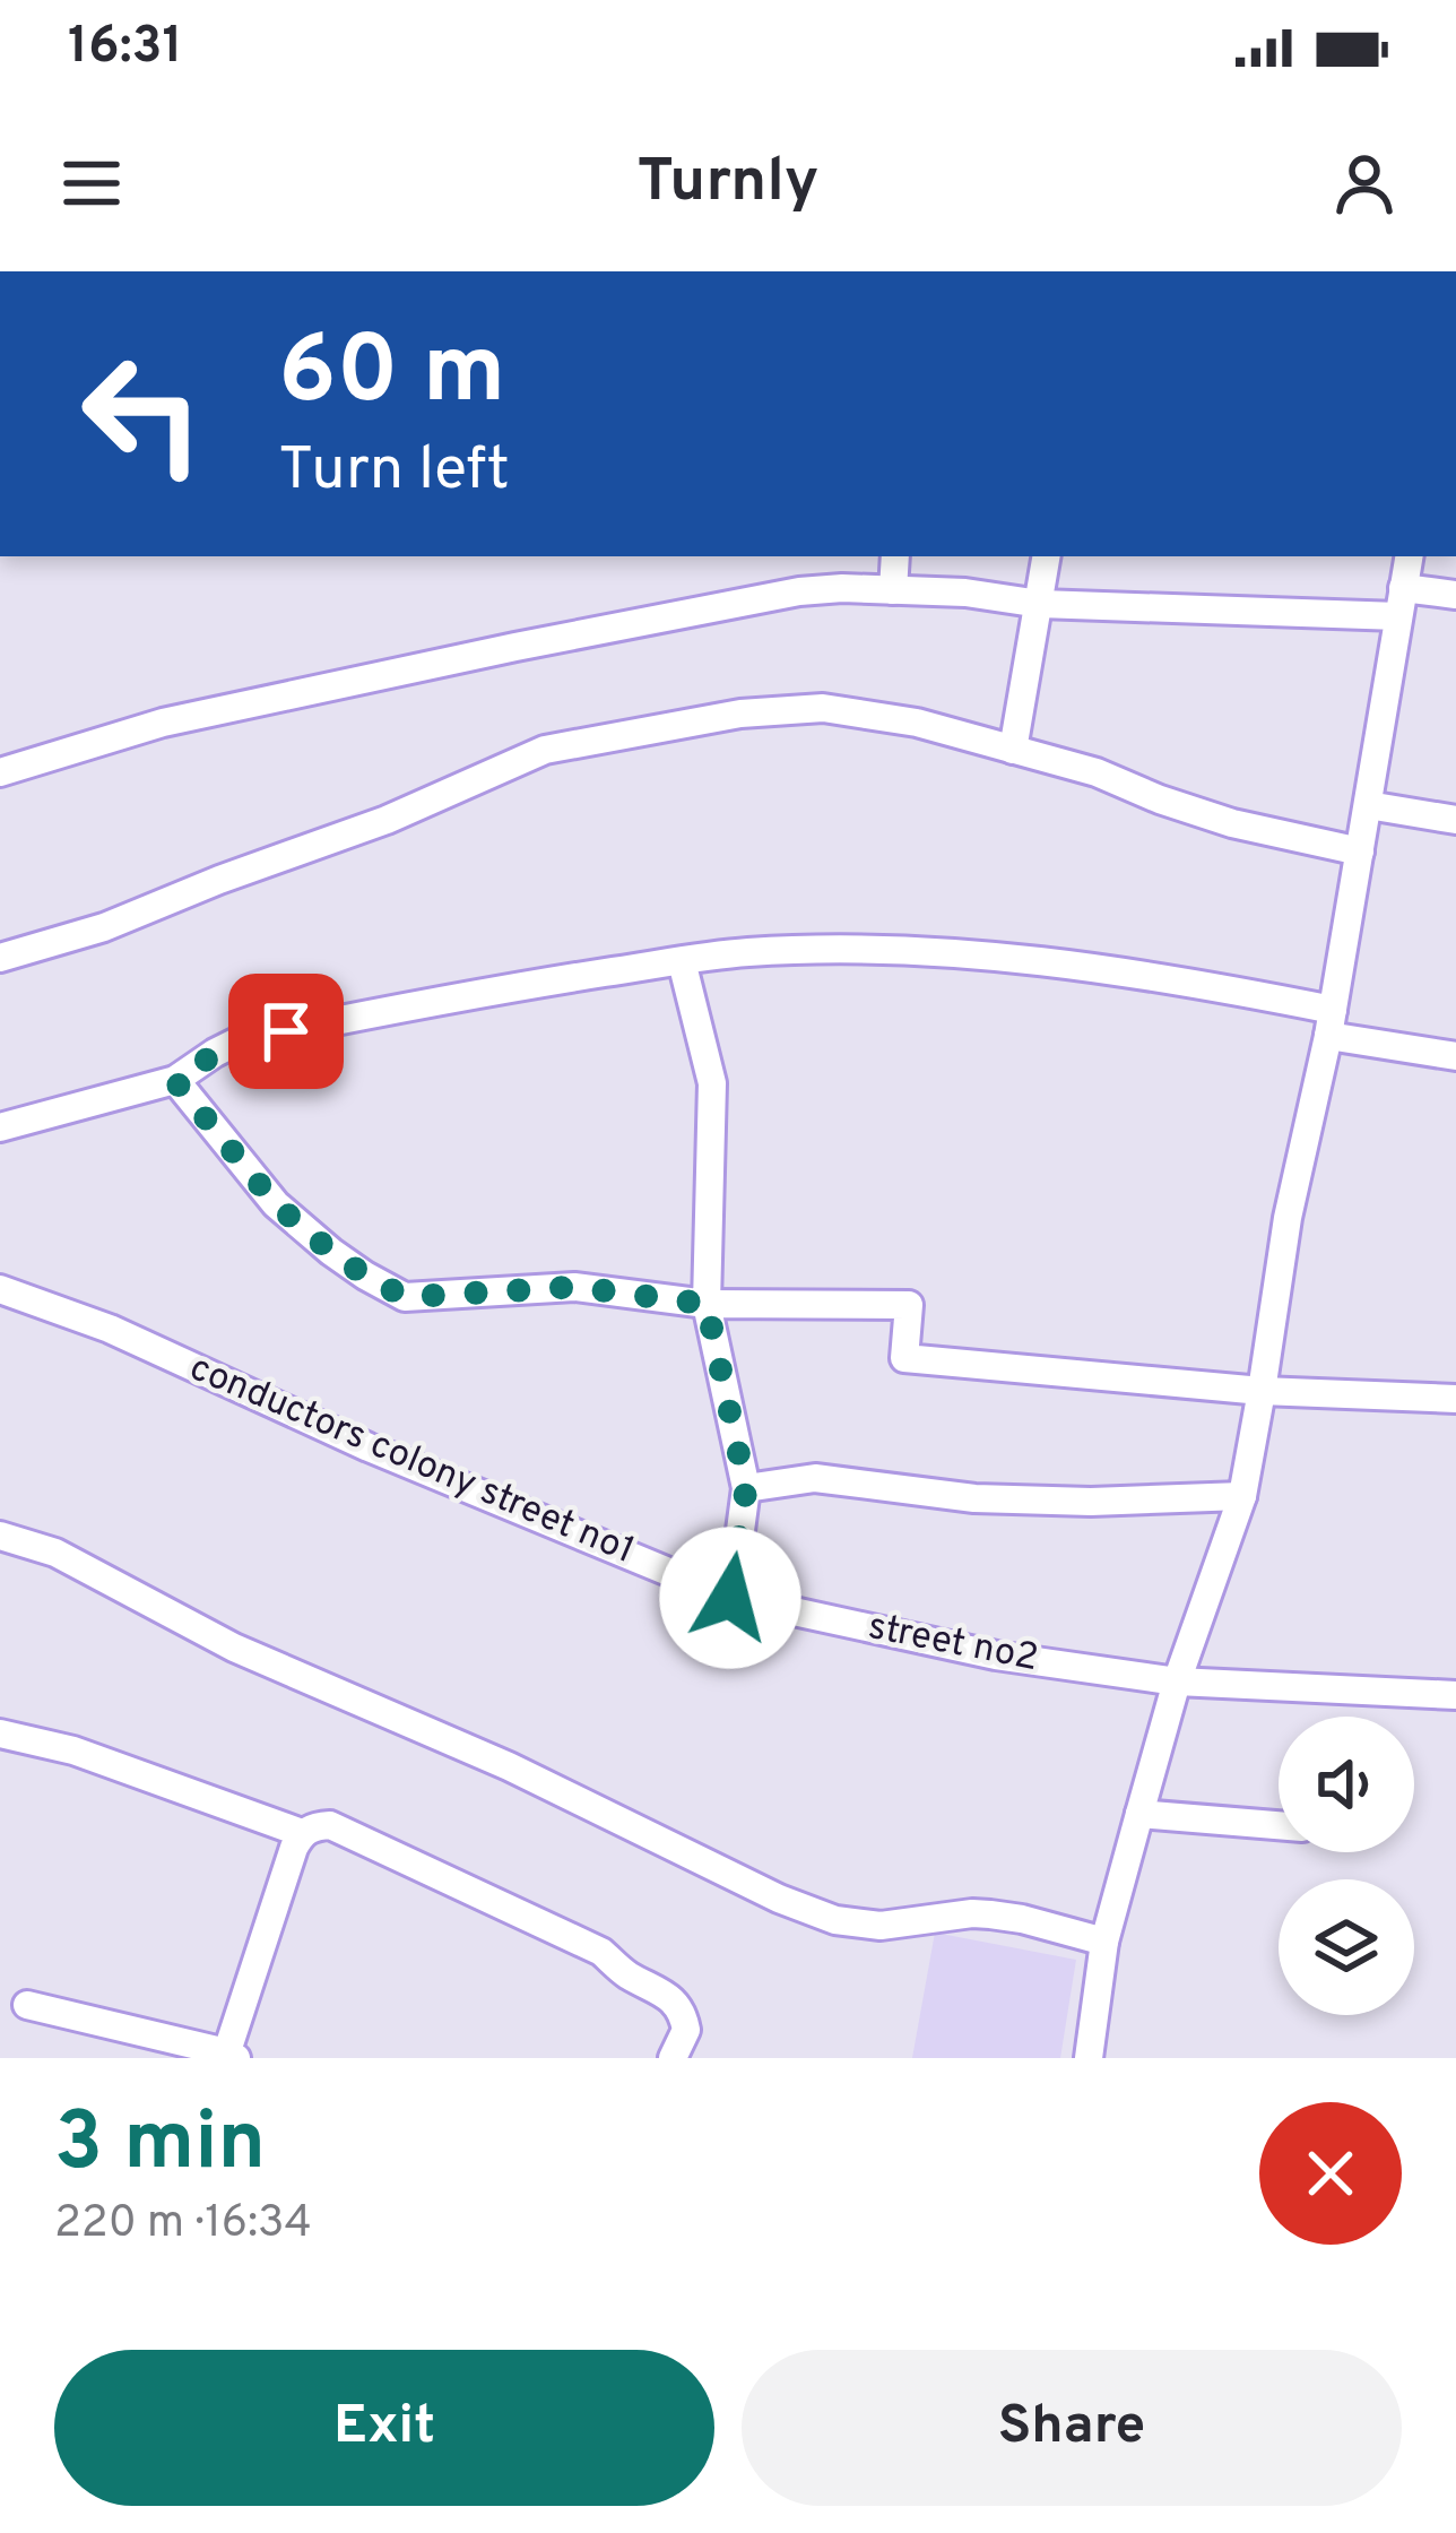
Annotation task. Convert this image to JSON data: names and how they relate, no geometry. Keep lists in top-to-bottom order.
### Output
{
  "streets": {
    "street": ["conductors colony street no1", "street no2"]
  },
  "crossings": [
    ["conductors colony street no1", "street no2"]
  ],
  "page": {
    "status": "16:31",
    "header": "Turnly",
    "turn": ["60 m", "Turn left"],
    "heading": ["3 min", "220 m · 16:34"],
    "buttons": ["Exit", "Share"]
  }
}
